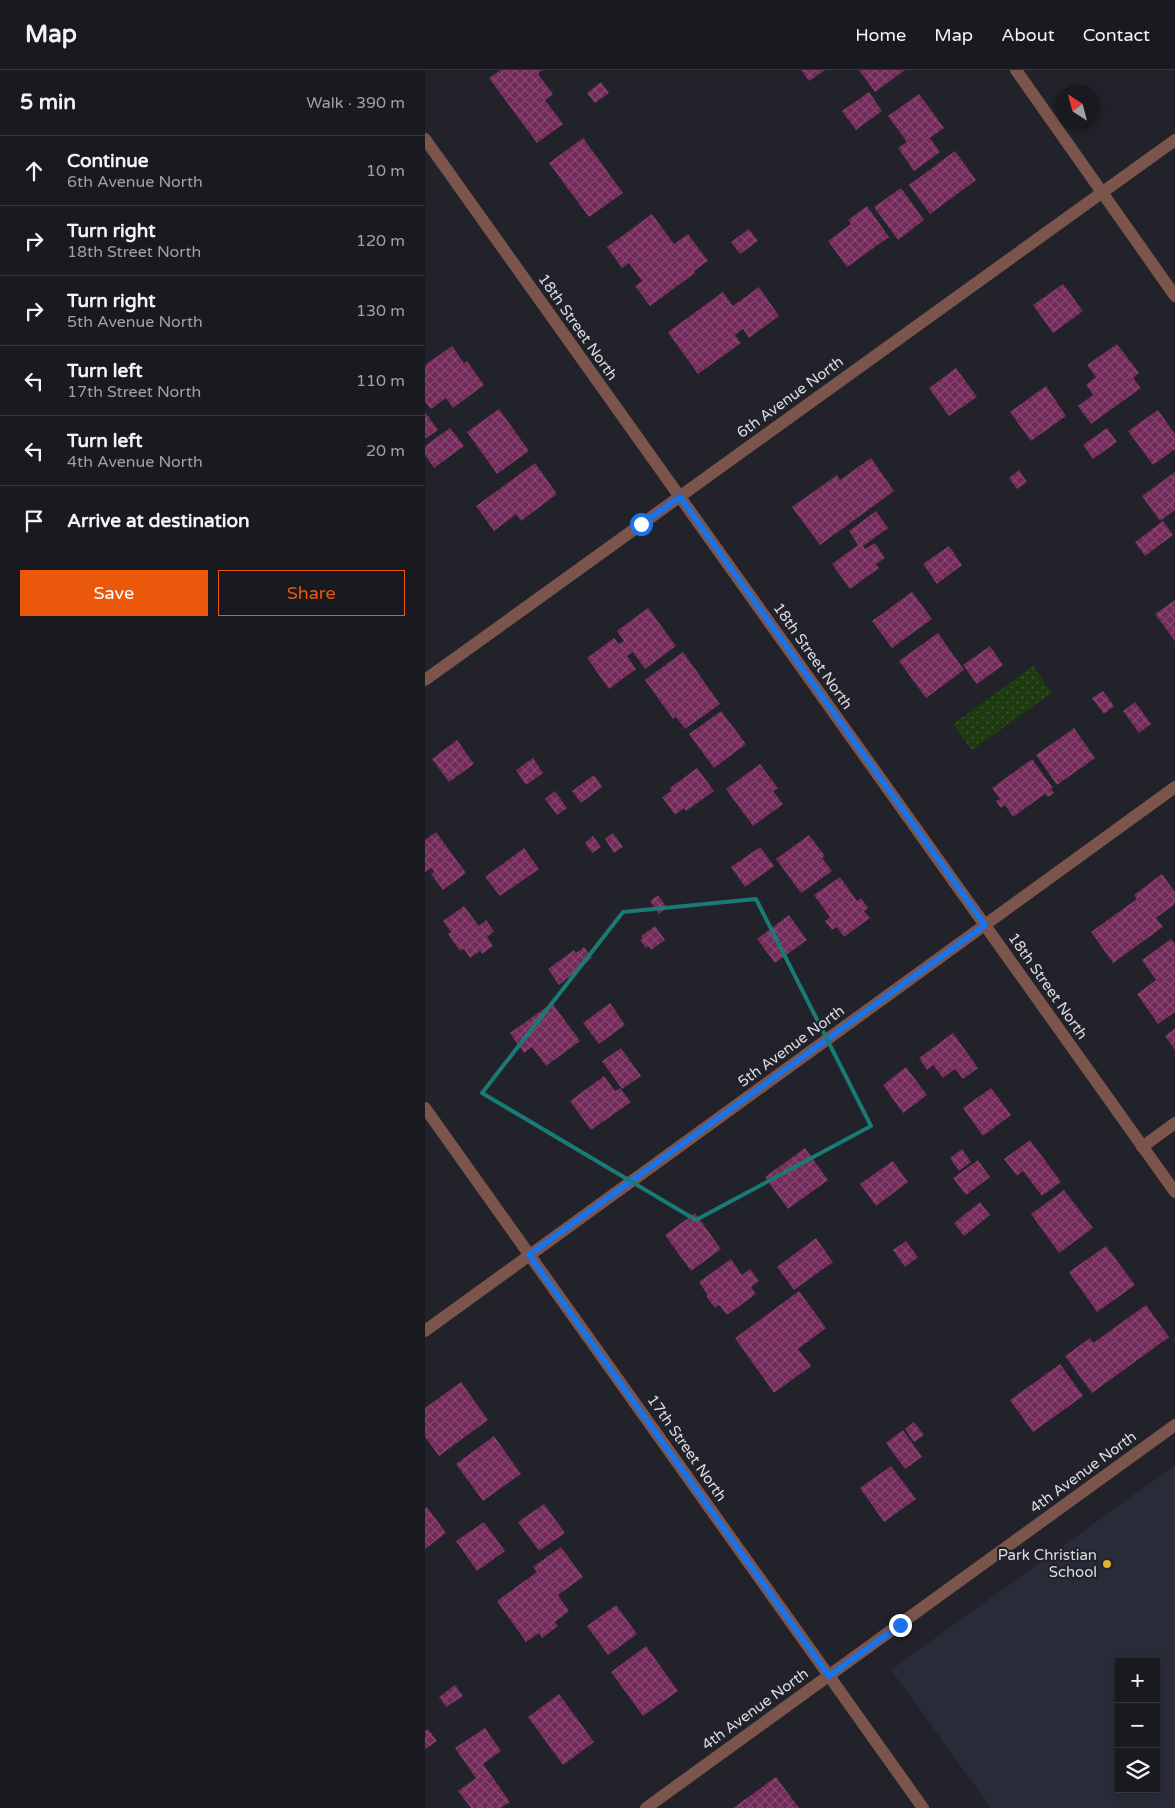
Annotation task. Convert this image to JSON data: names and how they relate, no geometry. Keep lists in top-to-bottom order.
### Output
{
  "streets": {
    "street": [
      "18th Street North",
      "6th Avenue North",
      "5th Avenue North",
      "17th Street North",
      "4th Avenue North"
    ]
  },
  "crossings": [
    ["18th Street North", "6th Avenue North"],
    ["18th Street North", "5th Avenue North"],
    ["5th Avenue North", "17th Street North"],
    ["17th Street North", "4th Avenue North"]
  ],
  "places": ["Park Christian School"],
  "north": "top left",
  "page": {
    "header": "Map",
    "nav": [
      "Home",
      "Map",
      "About",
      "Contact"
    ],
    "heading": ["5 min", "Walk · 390 m"],
    "list": [
      ["Continue", "6th Avenue North", "10 m"],
      ["Turn right", "18th Street North", "120 m"],
      ["Turn right", "5th Avenue North", "130 m"],
      ["Turn left", "17th Street North", "110 m"],
      ["Turn left", "4th Avenue North", "20 m"],
      "Arrive at destination"
    ],
    "buttons": ["Save", "Share"],
    "map_buttons": ["+", "−"]
  }
}
